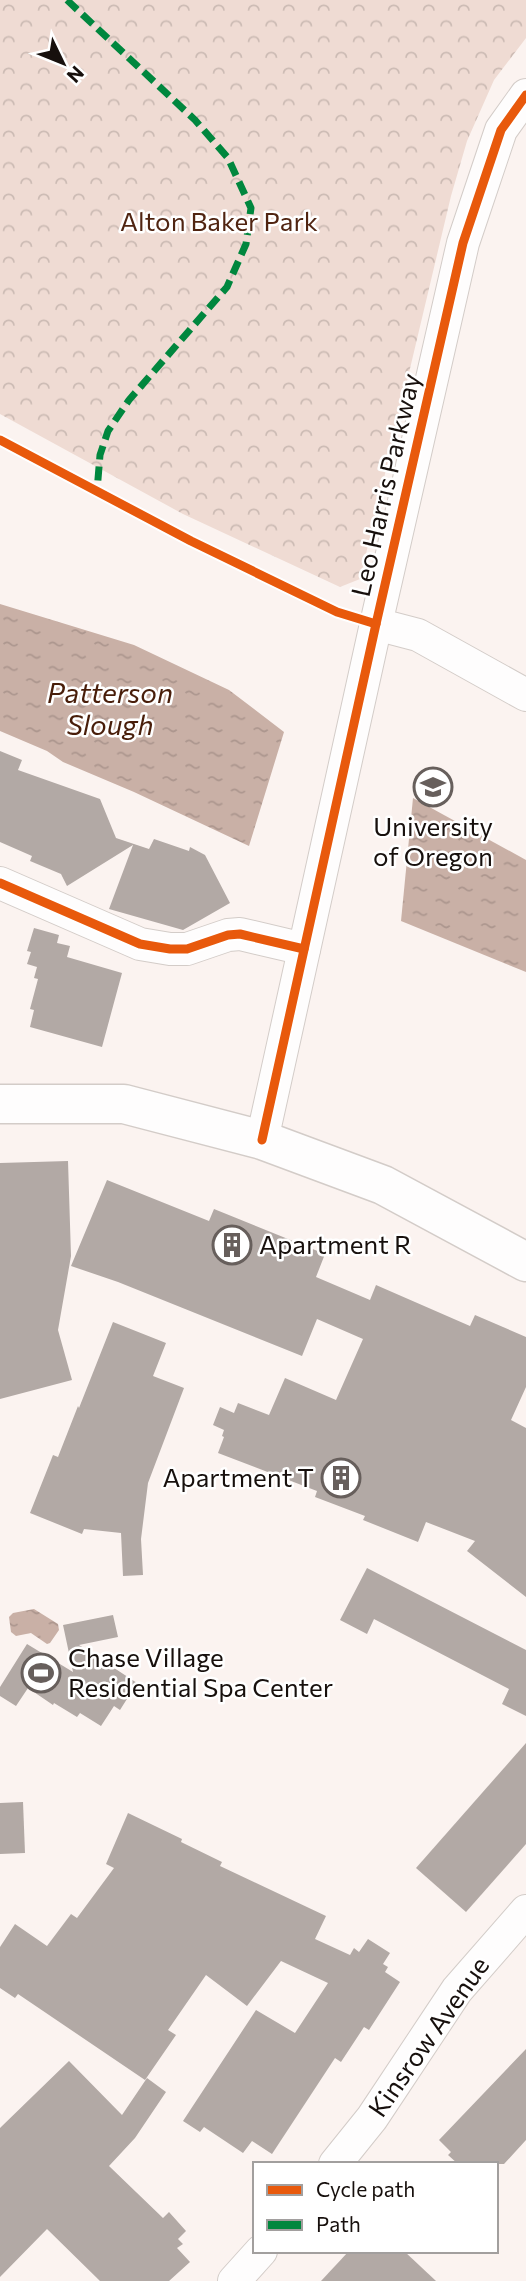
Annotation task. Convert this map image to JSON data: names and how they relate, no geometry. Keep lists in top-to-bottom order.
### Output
{
  "streets": {
    "street": ["Leo Harris Parkway", "Kinsrow Avenue"]
  },
  "water": ["Patterson Slough"],
  "parks": ["Alton Baker Park"],
  "places": {
    "school or university": ["University of Oregon"],
    "building": ["Apartment R", "Apartment T"],
    "sports": ["Chase Village Residential Spa Center"]
  },
  "legend": ["Cycle path", "Path"],
  "north": "bottom right"
}
